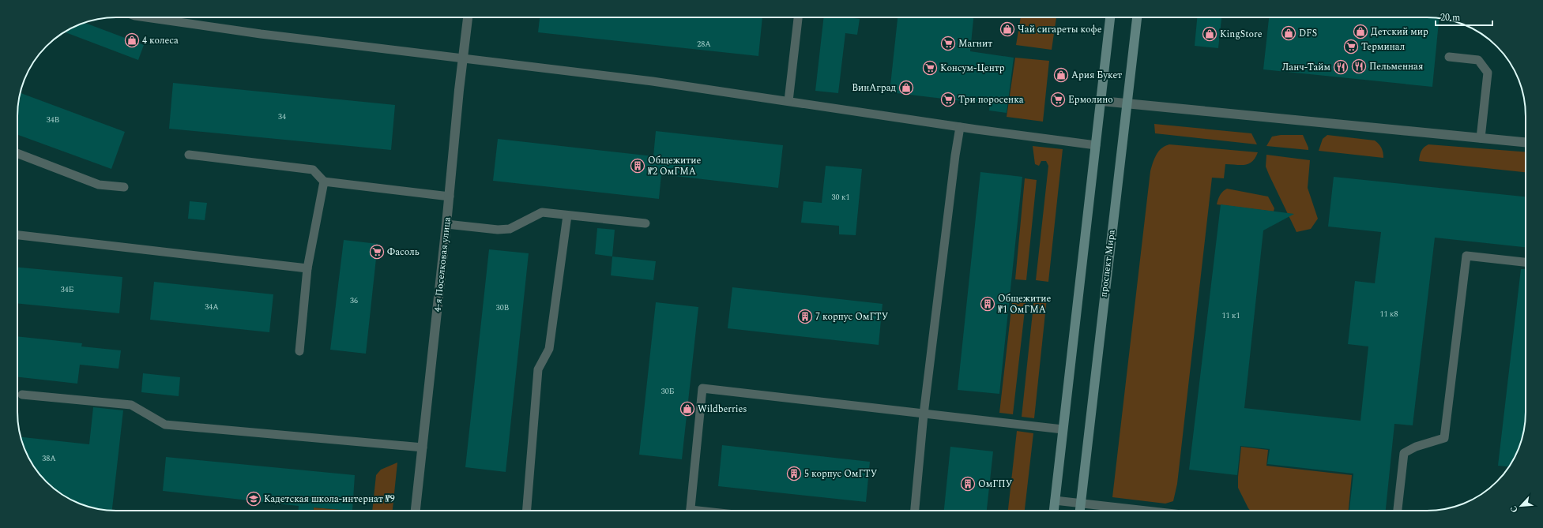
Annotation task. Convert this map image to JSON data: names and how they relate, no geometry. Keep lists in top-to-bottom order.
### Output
{
  "streets": {
    "main road": ["проспект Мира"],
    "street": ["4-я Поселковая улица"]
  },
  "places": {
    "shop": [
      "Чай сигареты кофе",
      "Детский мир",
      "DFS",
      "KingStore",
      "4 колеса",
      "Ария Букет",
      "ВинАград",
      "Wildberries"
    ],
    "supermarket": [
      "Магнит",
      "Терминал",
      "Консум-Центр",
      "Три поросенка",
      "Ермолино",
      "Фасоль"
    ],
    "restaurant": ["Пельменная", "Ланч-Тайм"],
    "building": [
      "Общежитие №2 ОмГМА",
      "Общежитие №1 ОмГМА",
      "7 корпус ОмГТУ",
      "5 корпус ОмГТУ",
      "ОмГПУ"
    ],
    "school or university": ["Кадетская школа-интернат №9"]
  },
  "house_numbers": [
    "28А",
    "34",
    "34В",
    "30 к1",
    "34Б",
    "36",
    "34А",
    "30В",
    "11 к8",
    "11 к1",
    "30Б",
    "38А"
  ],
  "scale_bar": "20 m",
  "north": "bottom left"
}
